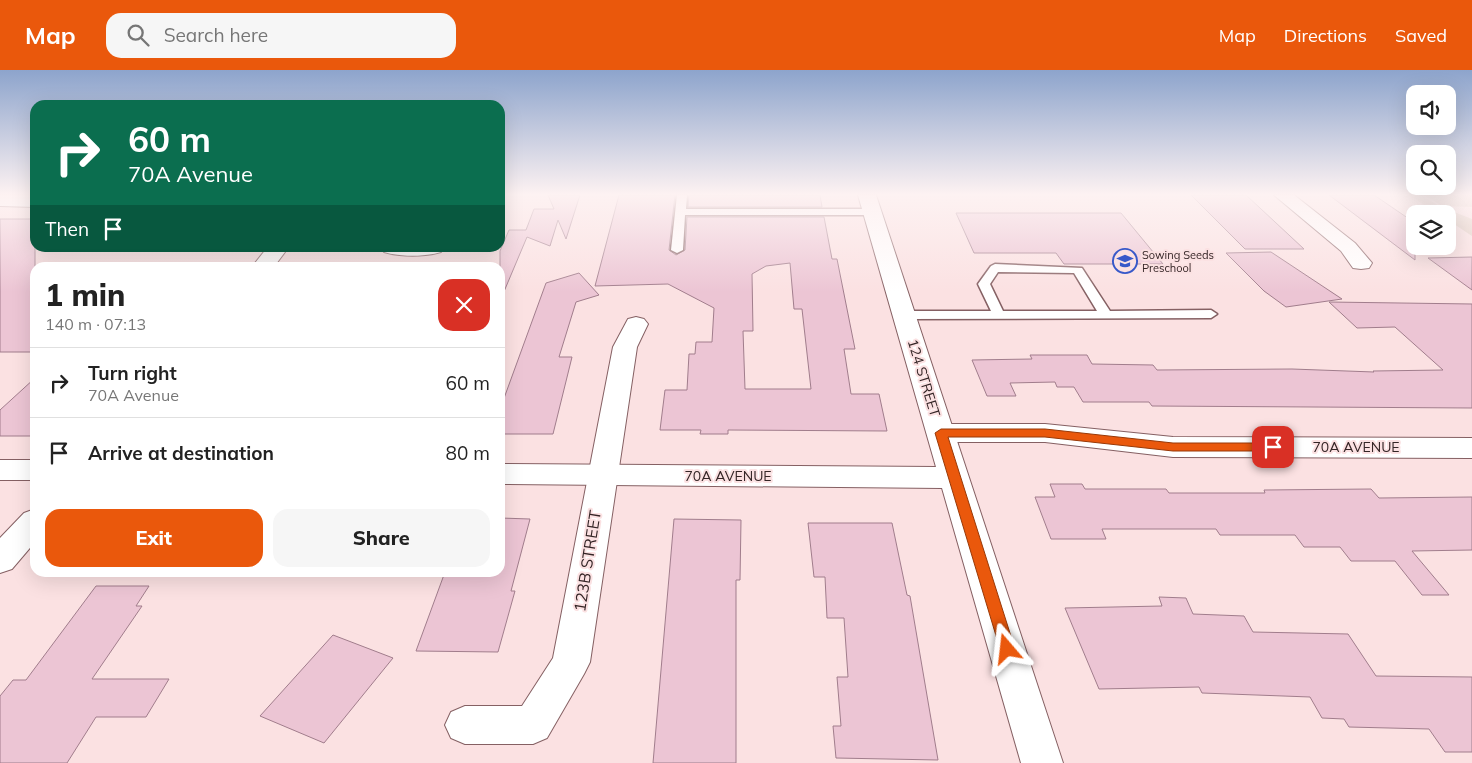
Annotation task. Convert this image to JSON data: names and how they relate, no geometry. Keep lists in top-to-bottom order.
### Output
{
  "streets": {
    "street": ["124 STREET", "70A AVENUE", "123B STREET"]
  },
  "crossings": [
    ["124 STREET", "70A AVENUE"],
    ["70A AVENUE", "123B STREET"]
  ],
  "places": {
    "school or university": ["Sowing Seeds Preschool"]
  },
  "page": {
    "header": "Map",
    "search": "Search here",
    "nav": ["Map", "Directions", "Saved"],
    "turn": ["60 m", "70A Avenue"],
    "then": "Then",
    "heading": ["1 min", "140 m · 07:13"],
    "list": [
      {
        "name": "Turn right",
        "note": "70A Avenue",
        "value": "60 m"
      },
      {
        "name": "Arrive at destination",
        "value": "80 m"
      }
    ],
    "buttons": ["Exit", "Share"]
  }
}
